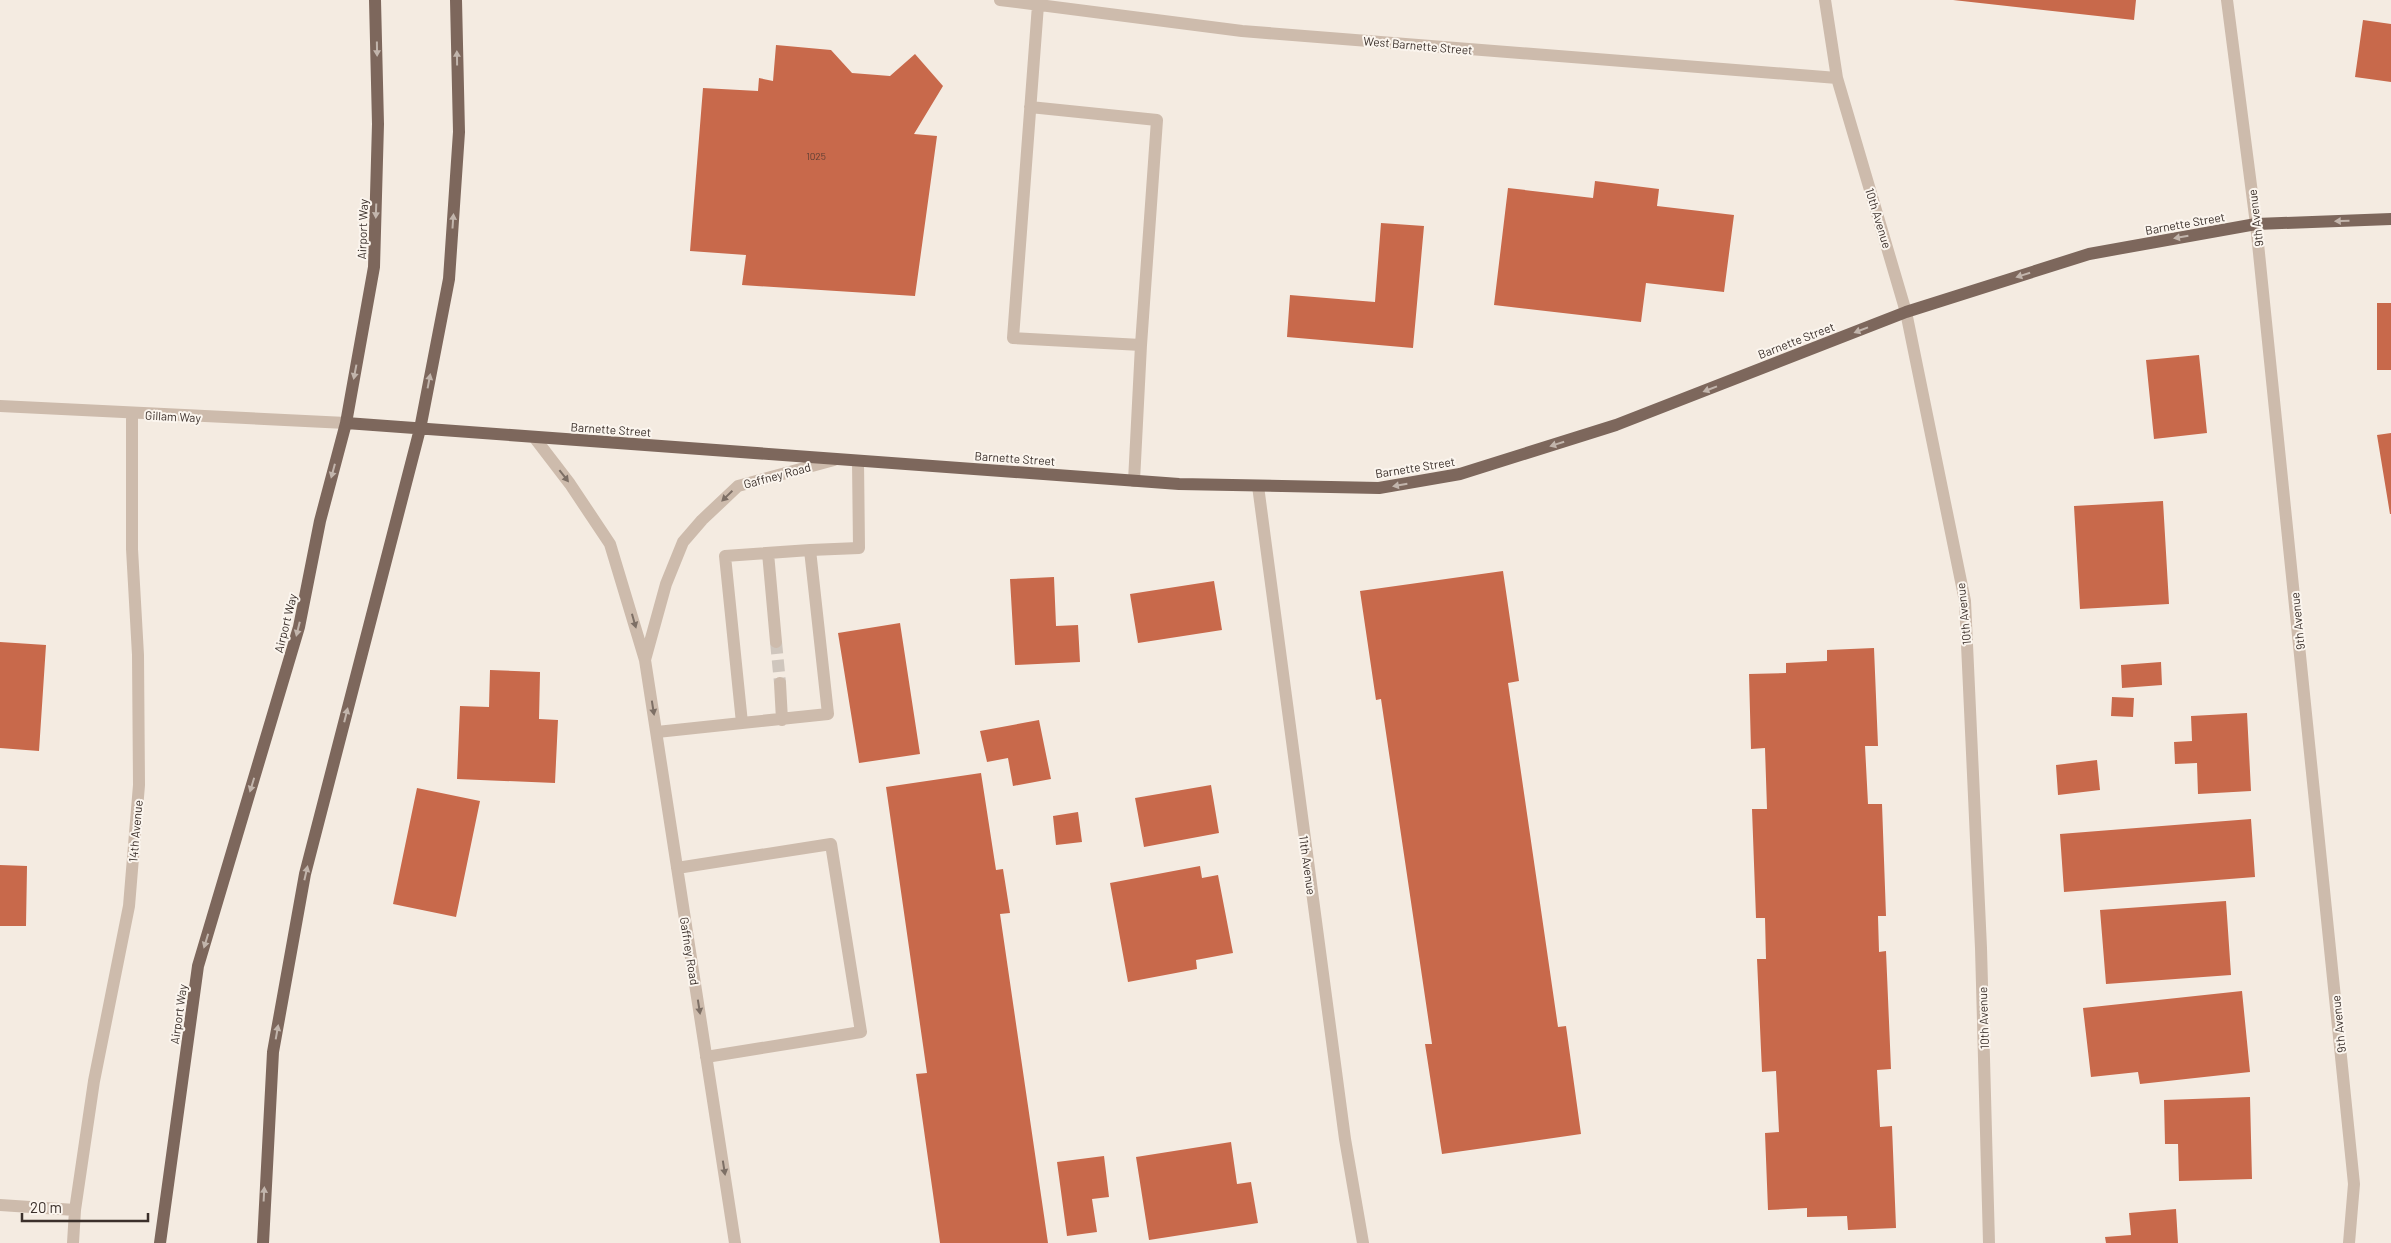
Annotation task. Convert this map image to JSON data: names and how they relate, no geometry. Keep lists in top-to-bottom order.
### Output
{
  "streets": {
    "main road": ["Barnette Street", "Airport Way"],
    "street": [
      "West Barnette Street",
      "10th Avenue",
      "9th Avenue",
      "Gillam Way",
      "Gaffney Road",
      "14th Avenue",
      "11th Avenue"
    ]
  },
  "crossings": [
    ["West Barnette Street", "10th Avenue"],
    ["10th Avenue", "Barnette Street"],
    ["9th Avenue", "Barnette Street"],
    ["Barnette Street", "Airport Way"],
    ["Barnette Street", "Gillam Way"],
    ["Barnette Street", "Gaffney Road"],
    ["Barnette Street", "11th Avenue"],
    ["Airport Way", "Gillam Way"],
    ["Gillam Way", "14th Avenue"]
  ],
  "one_way": ["Barnette Street", "Gaffney Road"],
  "house_numbers": ["1025"],
  "scale_bar": "20 m"
}
